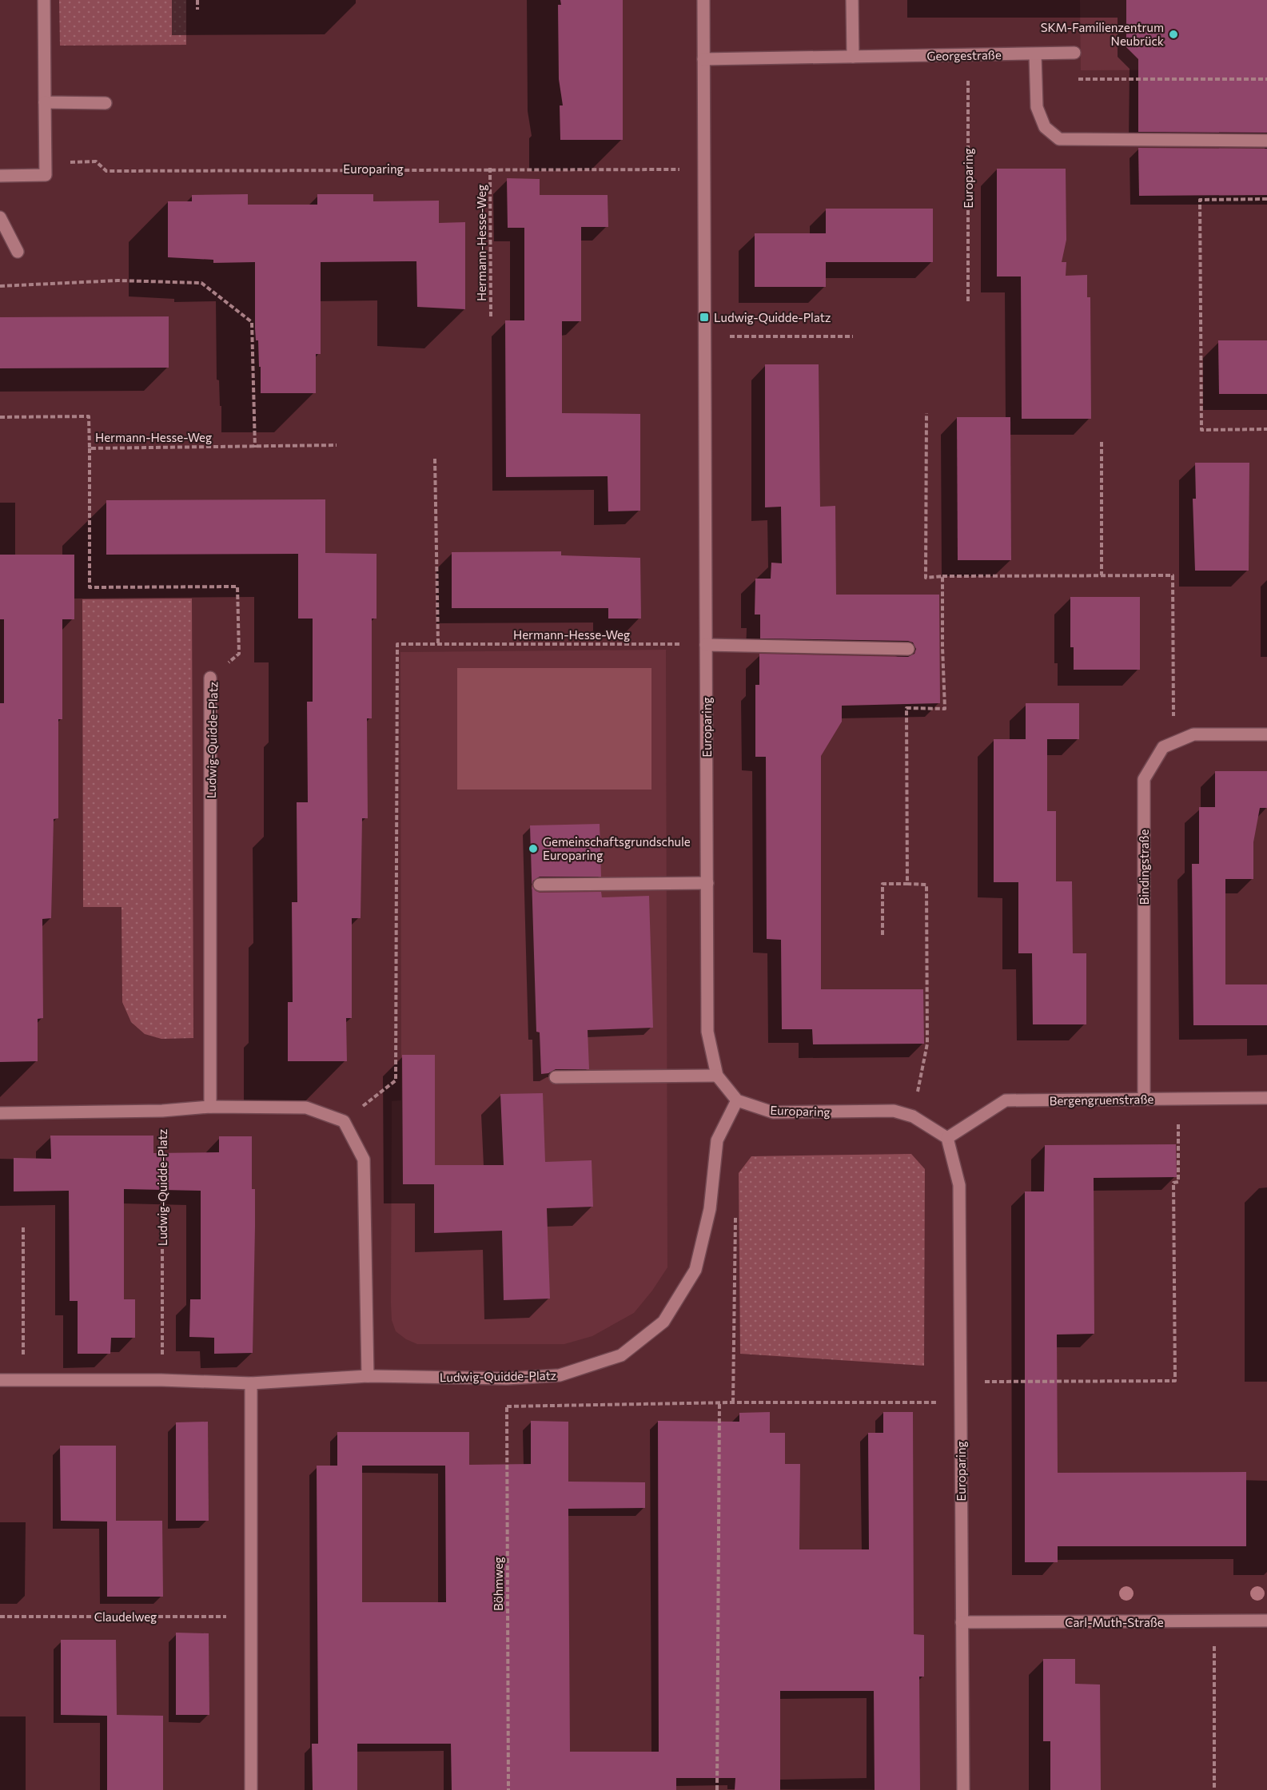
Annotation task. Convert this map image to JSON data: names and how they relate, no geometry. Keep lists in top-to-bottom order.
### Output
{
  "streets": {
    "street": [
      "Georgestraße",
      "Europaring",
      "Ludwig-Quidde-Platz",
      "Bindingstraße",
      "Bergengruenstraße",
      "Carl-Muth-Straße"
    ],
    "path": ["Hermann-Hesse-Weg", "Böhmweg", "Claudelweg"]
  },
  "crossings": [
    ["Georgestraße", "Europaring"],
    ["Europaring", "Hermann-Hesse-Weg"],
    ["Europaring", "Ludwig-Quidde-Platz"],
    ["Europaring", "Bergengruenstraße"],
    ["Europaring", "Carl-Muth-Straße"],
    ["Hermann-Hesse-Weg", "Ludwig-Quidde-Platz"],
    ["Ludwig-Quidde-Platz", "Böhmweg"],
    ["Bindingstraße", "Bergengruenstraße"]
  ],
  "places": {
    "other": ["SKM-Familienzentrum Neubrück", "Gemeinschaftsgrundschule Europaring"],
    "transit": ["Ludwig-Quidde-Platz"]
  }
}
